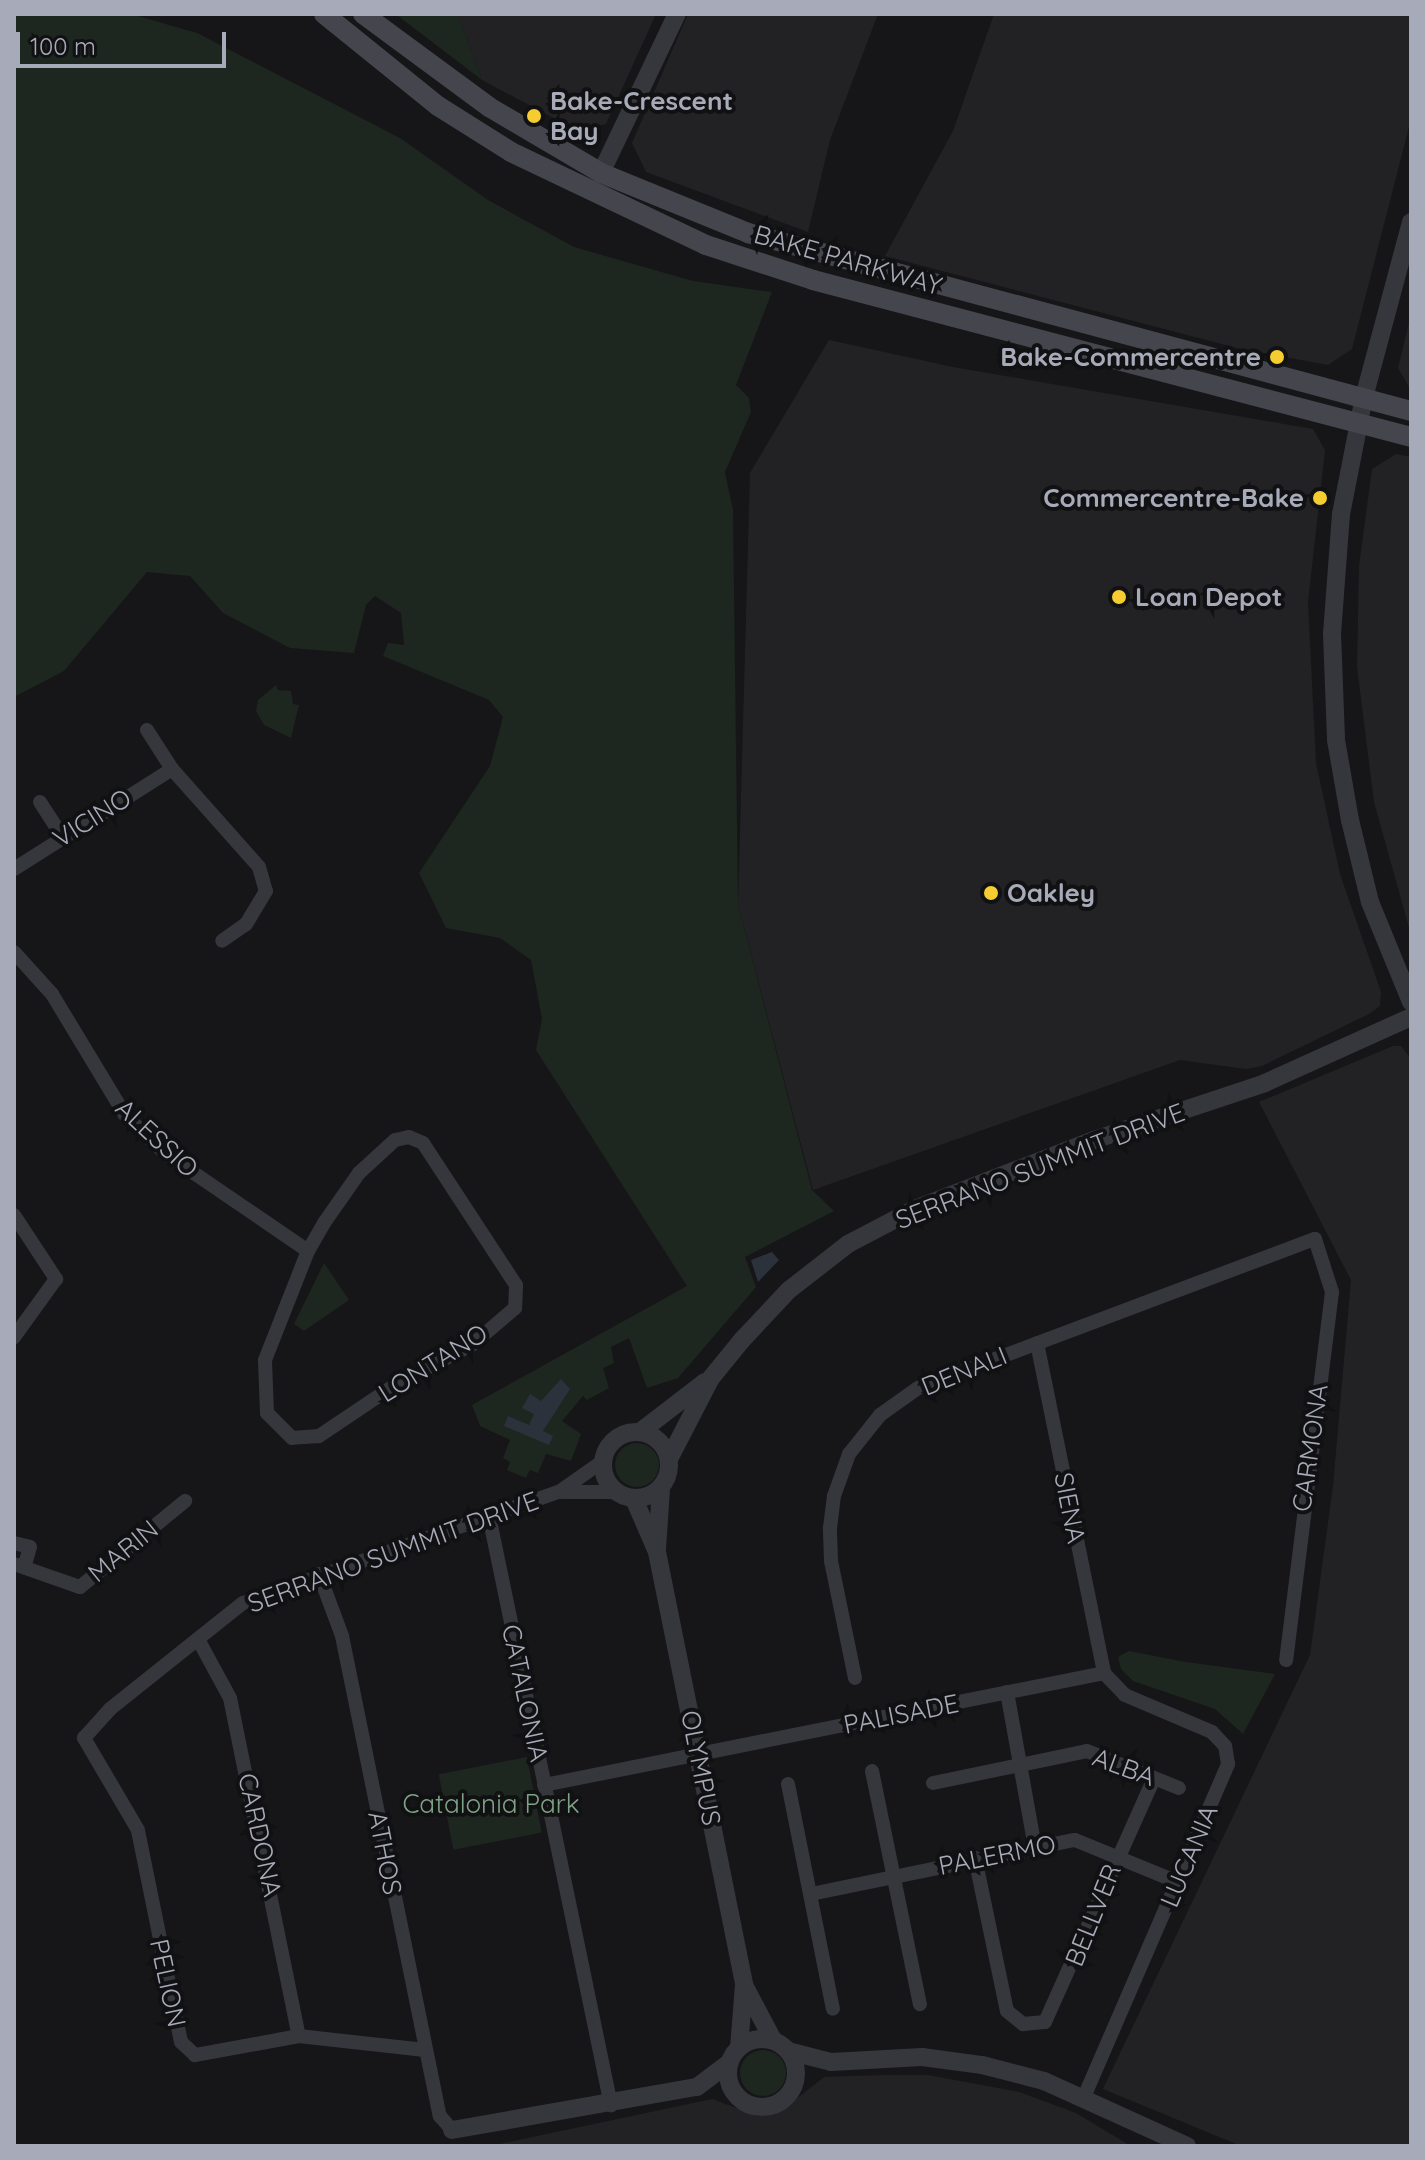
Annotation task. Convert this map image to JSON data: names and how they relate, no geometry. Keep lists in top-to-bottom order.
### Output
{
  "streets": {
    "main road": ["BAKE PARKWAY"],
    "street": [
      "VICINO",
      "ALESSIO",
      "SERRANO SUMMIT DRIVE",
      "LONTANO",
      "DENALI",
      "CARMONA",
      "SIENA",
      "MARIN",
      "CATALONIA",
      "PALISADE",
      "ALBA",
      "OLYMPUS",
      "CARDONA",
      "ATHOS",
      "PALERMO",
      "LUCANIA",
      "BELLVER",
      "PELION"
    ]
  },
  "crossings": [
    ["ALESSIO", "LONTANO"],
    ["SERRANO SUMMIT DRIVE", "CATALONIA"],
    ["SERRANO SUMMIT DRIVE", "OLYMPUS"],
    ["SERRANO SUMMIT DRIVE", "CARDONA"],
    ["SERRANO SUMMIT DRIVE", "ATHOS"],
    ["SERRANO SUMMIT DRIVE", "PELION"],
    ["DENALI", "CARMONA"],
    ["DENALI", "SIENA"],
    ["SIENA", "PALISADE"],
    ["SIENA", "LUCANIA"],
    ["CATALONIA", "PALISADE"],
    ["PALISADE", "OLYMPUS"],
    ["PALISADE", "LUCANIA"],
    ["ALBA", "BELLVER"],
    ["CARDONA", "PELION"],
    ["ATHOS", "PELION"],
    ["PALERMO", "LUCANIA"],
    ["PALERMO", "BELLVER"]
  ],
  "parks": ["Catalonia Park"],
  "places": [
    "Bake-Crescent Bay",
    "Bake-Commercentre",
    "Commercentre-Bake",
    "Loan Depot",
    "Oakley"
  ],
  "scale_bar": "100 m"
}
